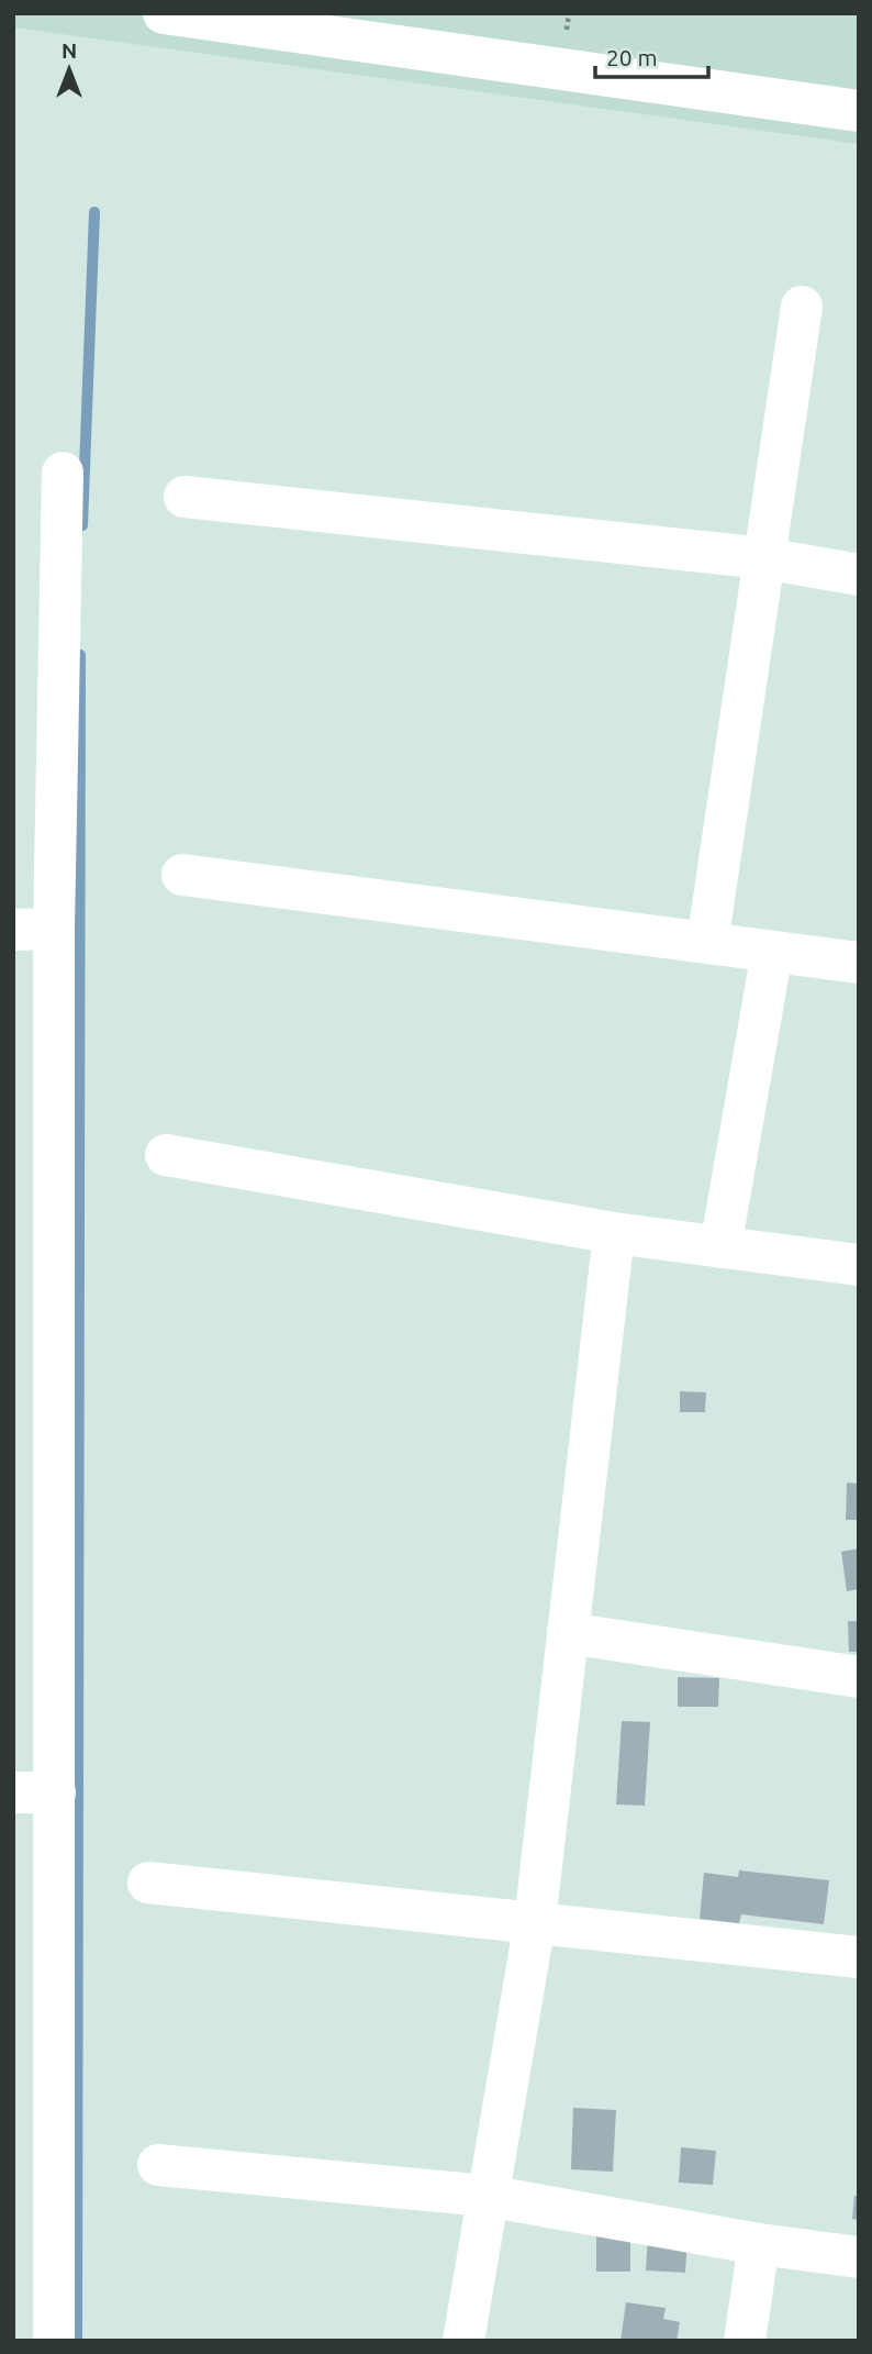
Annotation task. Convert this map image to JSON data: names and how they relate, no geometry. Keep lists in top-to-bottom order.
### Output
{
  "scale_bar": "20 m",
  "north": "top"
}
